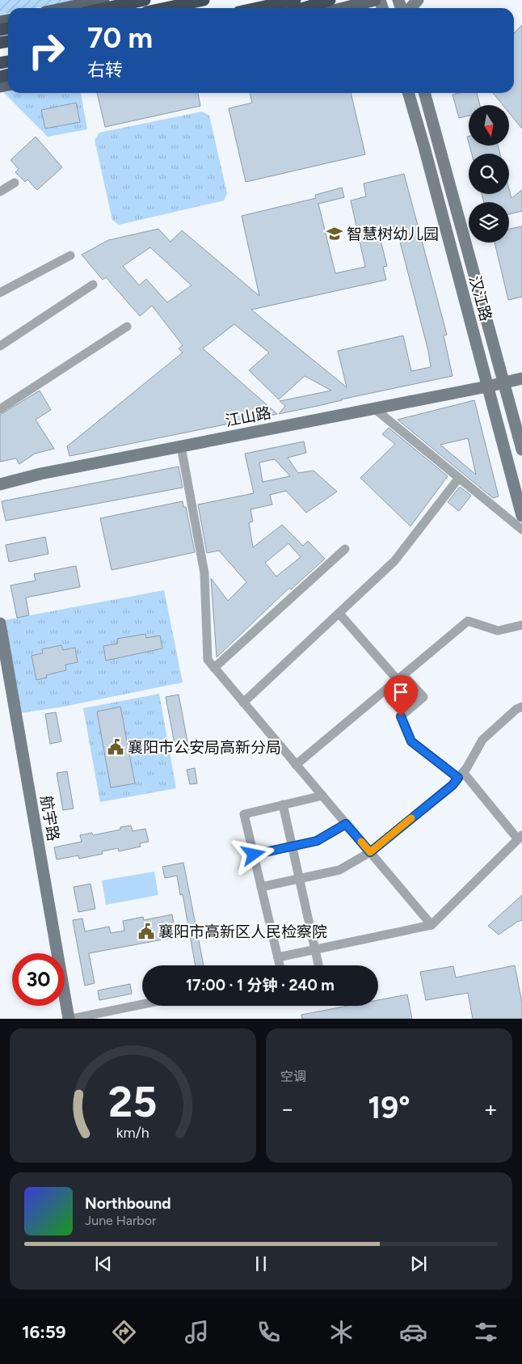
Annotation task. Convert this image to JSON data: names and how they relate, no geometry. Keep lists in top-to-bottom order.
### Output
{
  "streets": {
    "street": ["汉江路", "江山路", "航宇路"]
  },
  "crossings": [
    ["汉江路", "江山路"]
  ],
  "places": {
    "school or university": ["智慧树幼儿园"],
    "public building": ["襄阳市公安局高新分局", "襄阳市高新区人民检察院"]
  },
  "north": "bottom",
  "page": {
    "turn": ["70 m", "右转"],
    "limit": "30",
    "trip": "17:00 · 1 分钟 · 240 m",
    "tile": "空调",
    "heat": ["−", "19°", "+"],
    "song": ["Northbound", "June Harbor"],
    "tabs": "16:59",
    "gauge": ["25", "km/h"]
  }
}
